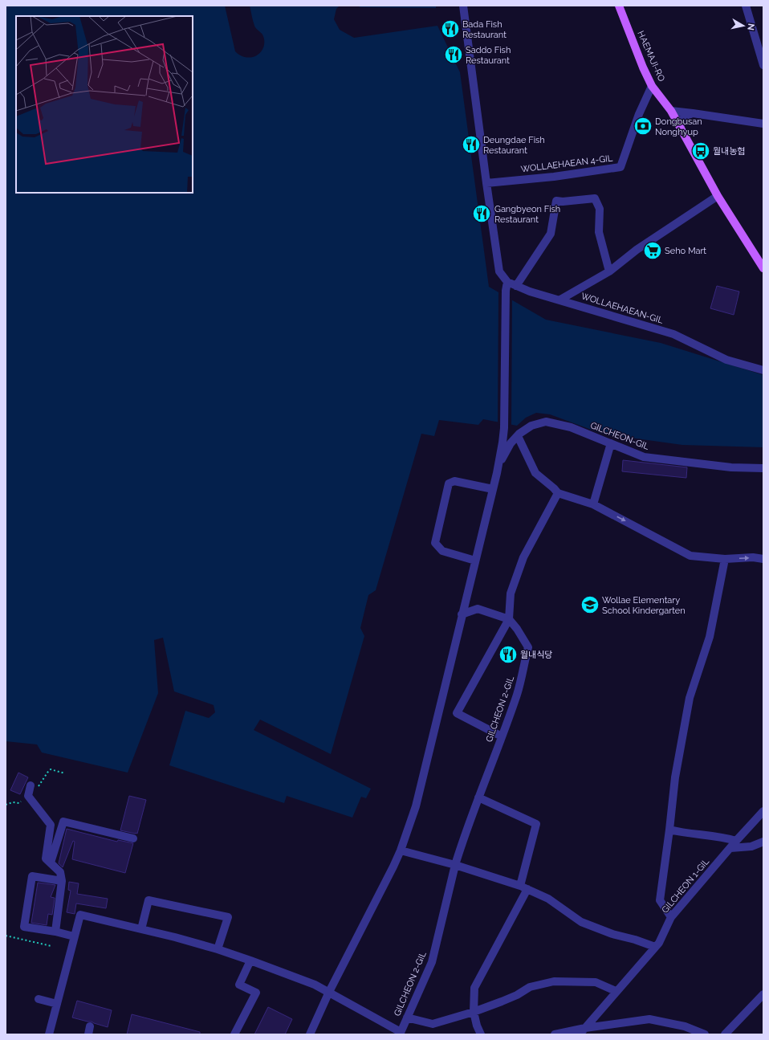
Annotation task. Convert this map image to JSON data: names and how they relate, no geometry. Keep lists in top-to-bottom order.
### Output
{
  "streets": {
    "main road": ["HAEMAJI-RO"],
    "street": [
      "WOLLAEHAEAN 4-GIL",
      "WOLLAEHAEAN-GIL",
      "GILCHEON-GIL",
      "GILCHEON 2-GIL",
      "GILCHEON 1-GIL"
    ]
  },
  "crossings": [
    ["HAEMAJI-RO", "WOLLAEHAEAN 4-GIL"],
    ["HAEMAJI-RO", "WOLLAEHAEAN-GIL"]
  ],
  "places": {
    "restaurant": [
      "Bada Fish Restaurant",
      "Saddo Fish Restaurant",
      "Deungdae Fish Restaurant",
      "Gangbyeon Fish Restaurant",
      "월내식당"
    ],
    "bank": ["Dongbusan Nonghyup"],
    "bus stop": ["월내농협"],
    "supermarket": ["Seho Mart"],
    "school or university": ["Wollae Elementary School Kindergarten"]
  },
  "north": "right"
}
